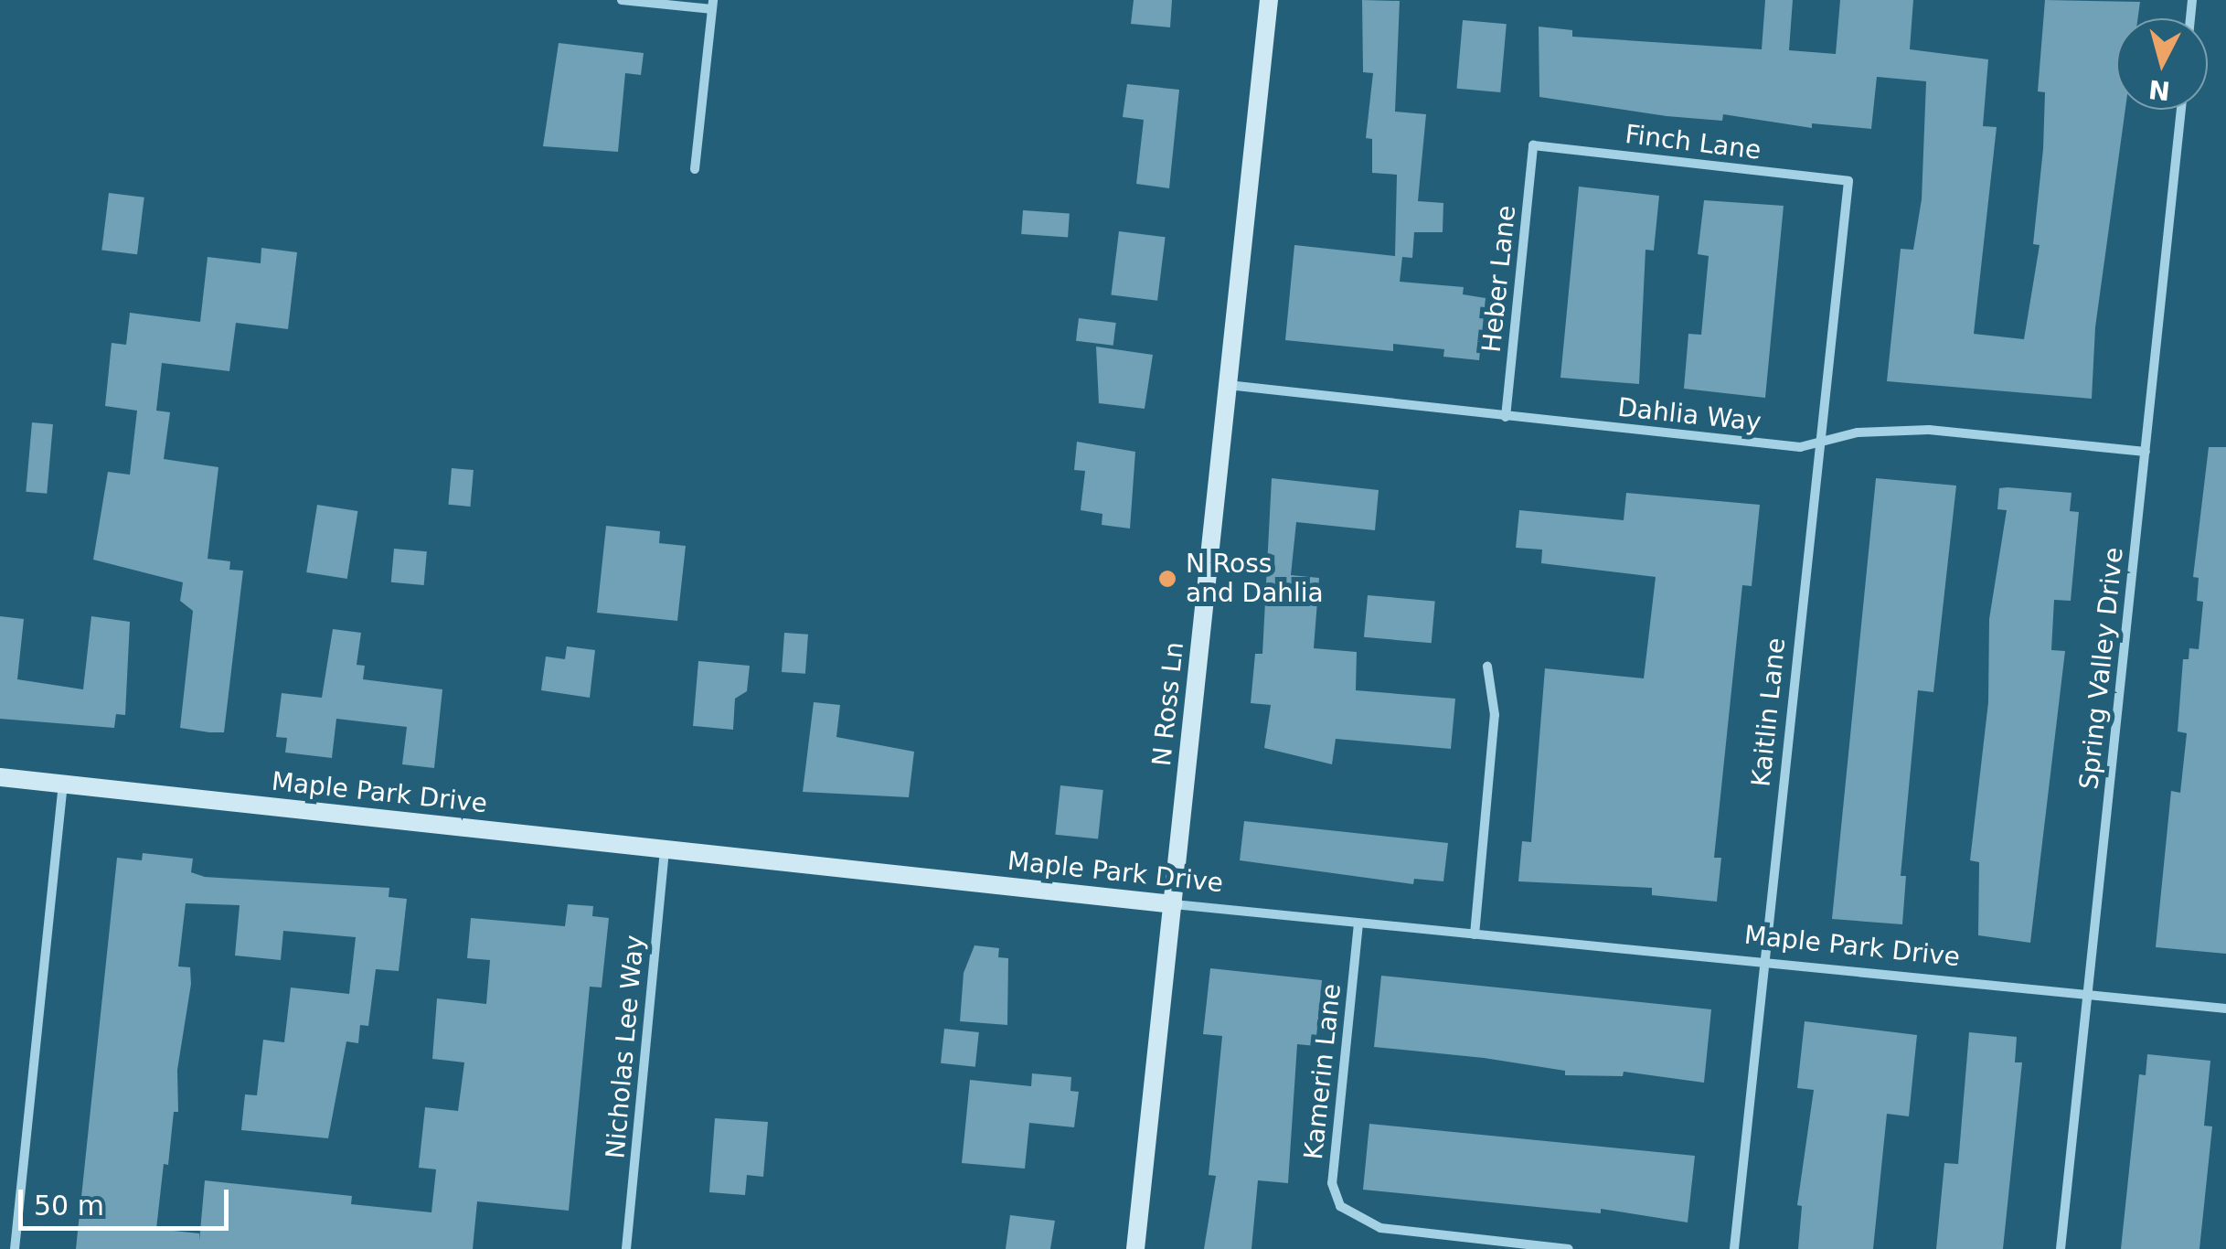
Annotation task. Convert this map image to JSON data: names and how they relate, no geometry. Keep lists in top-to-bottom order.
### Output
{
  "streets": {
    "main road": ["N Ross Ln", "Maple Park Drive"],
    "street": [
      "Finch Lane",
      "Heber Lane",
      "Dahlia Way",
      "Spring Valley Drive",
      "Kaitlin Lane",
      "Nicholas Lee Way",
      "Kamerin Lane"
    ]
  },
  "crossings": [
    ["Finch Lane", "Heber Lane"],
    ["Finch Lane", "Kaitlin Lane"],
    ["Heber Lane", "Dahlia Way"],
    ["Dahlia Way", "Spring Valley Drive"],
    ["Dahlia Way", "N Ross Ln"],
    ["Dahlia Way", "Kaitlin Lane"],
    ["Spring Valley Drive", "Maple Park Drive"],
    ["N Ross Ln", "Maple Park Drive"],
    ["Kaitlin Lane", "Maple Park Drive"],
    ["Maple Park Drive", "Nicholas Lee Way"],
    ["Maple Park Drive", "Kamerin Lane"]
  ],
  "places": ["N Ross and Dahlia"],
  "scale_bar": "50 m",
  "north": "bottom"
}
